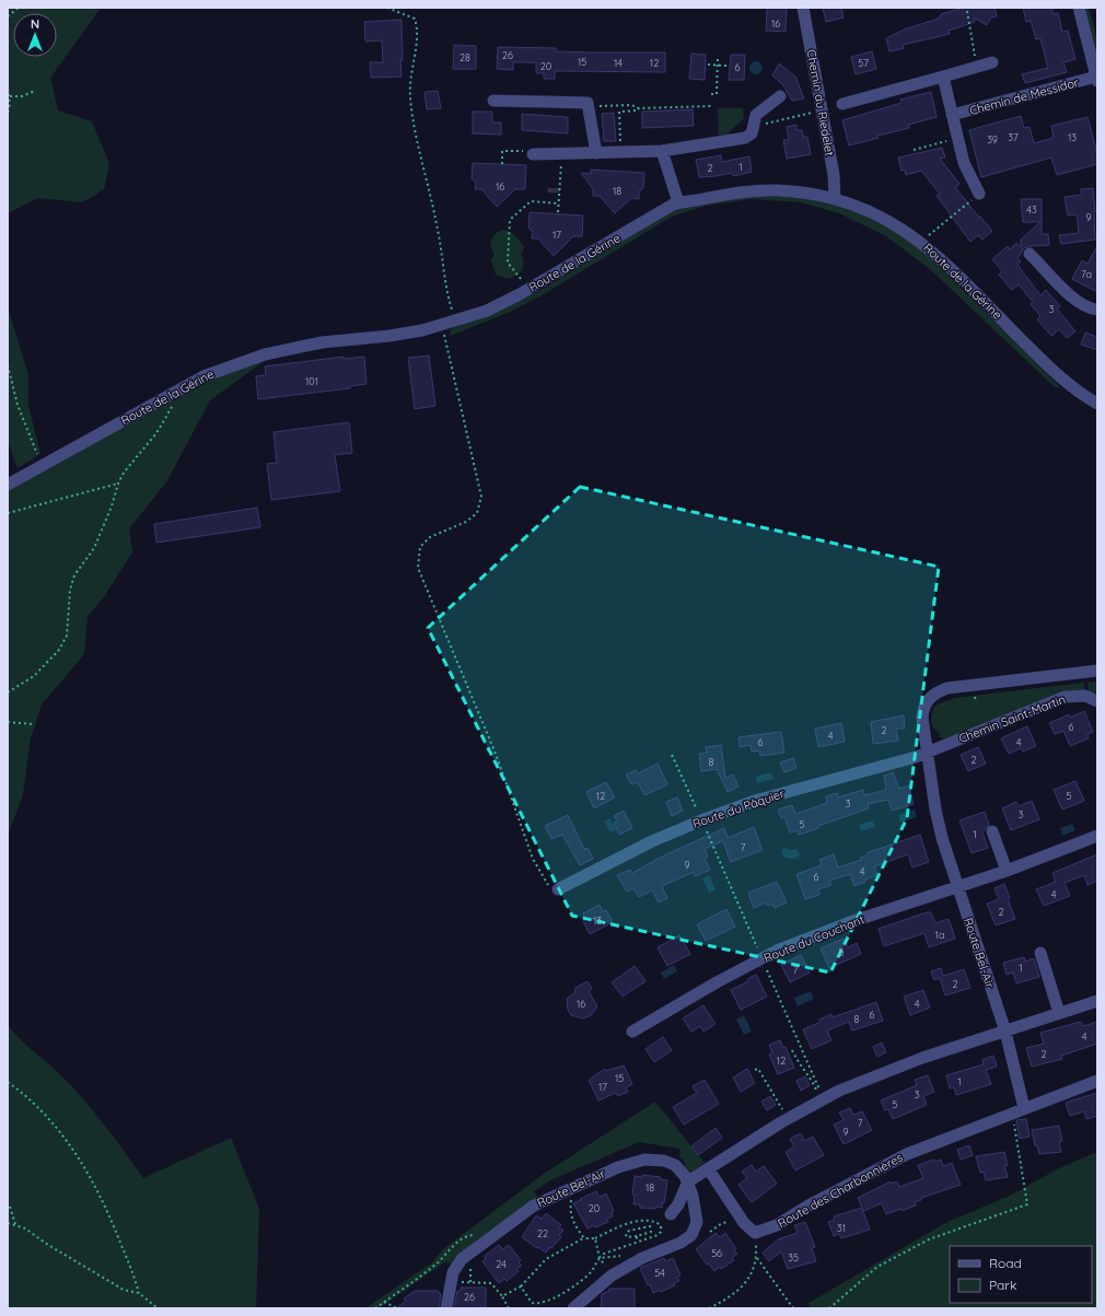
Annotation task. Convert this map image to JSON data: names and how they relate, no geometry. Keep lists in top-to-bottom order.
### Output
{
  "streets": {
    "street": [
      "Chemin de Messidor",
      "Chemin du Riedelet",
      "Route de la Gérine",
      "Chemin Saint-Martin",
      "Route du Pâquier",
      "Route du Couchant",
      "Route Bel-Air",
      "Route des Charbonnières"
    ]
  },
  "crossings": [
    ["Chemin du Riedelet", "Route de la Gérine"],
    ["Chemin Saint-Martin", "Route du Pâquier"],
    ["Chemin Saint-Martin", "Route Bel-Air"],
    ["Route du Pâquier", "Route Bel-Air"],
    ["Route du Couchant", "Route Bel-Air"]
  ],
  "house_numbers": [
    "16",
    "26",
    "28",
    "15",
    "14",
    "12",
    "57",
    "20",
    "6",
    "37",
    "13",
    "39",
    "1",
    "2",
    "16",
    "18",
    "43",
    "9",
    "17",
    "7a",
    "3",
    "101",
    "6",
    "2",
    "4",
    "6",
    "4",
    "2",
    "8",
    "12",
    "5",
    "3",
    "3",
    "5",
    "1",
    "7",
    "9",
    "4",
    "6",
    "4",
    "2",
    "13",
    "1a",
    "5",
    "1",
    "7",
    "2",
    "16",
    "4",
    "6",
    "8",
    "4",
    "2",
    "12",
    "15",
    "1",
    "17",
    "3",
    "5",
    "7",
    "9",
    "18",
    "20",
    "31",
    "22",
    "56",
    "35",
    "24",
    "54",
    "26"
  ],
  "legend": ["Road", "Park"],
  "north": "top"
}
